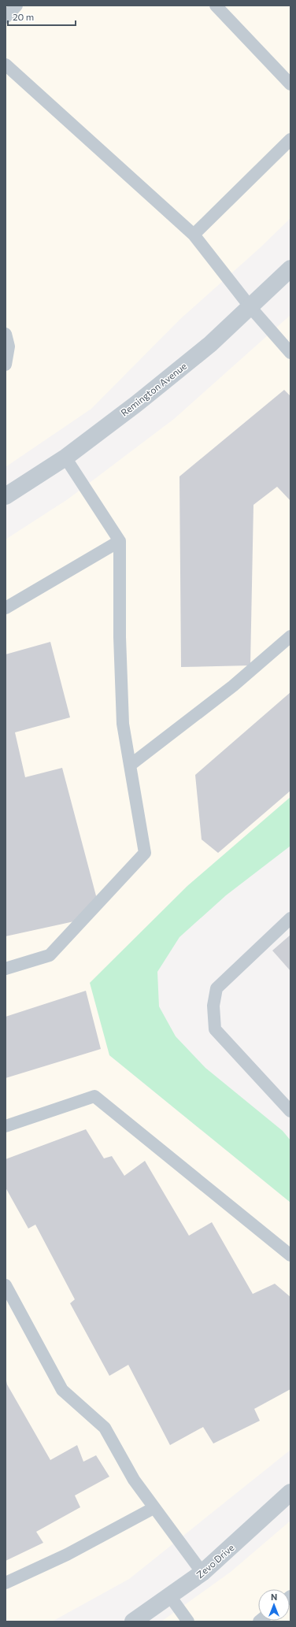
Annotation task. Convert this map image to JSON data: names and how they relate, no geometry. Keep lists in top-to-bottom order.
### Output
{
  "streets": {
    "street": ["Remington Avenue", "Zevo Drive"]
  },
  "scale_bar": "20 m",
  "north": "top"
}
